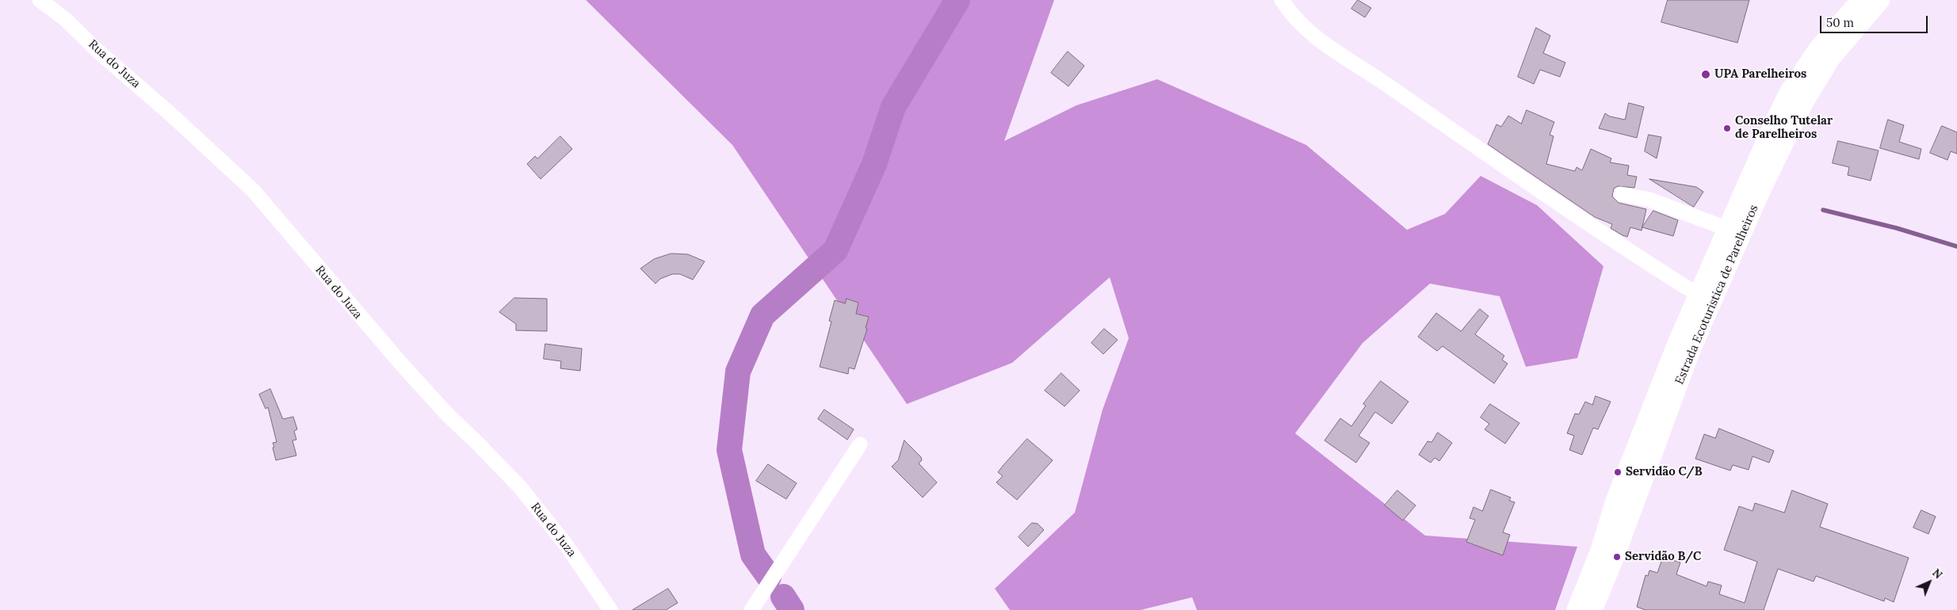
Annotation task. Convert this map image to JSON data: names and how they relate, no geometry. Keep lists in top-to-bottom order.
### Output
{
  "streets": {
    "main road": ["Estrada Ecoturistica de Parelheiros"],
    "street": ["Rua do Juza"]
  },
  "places": [
    "UPA Parelheiros",
    "Conselho Tutelar de Parelheiros",
    "Servidão C/B",
    "Servidão B/C"
  ],
  "scale_bar": "50 m",
  "north": "top right"
}
